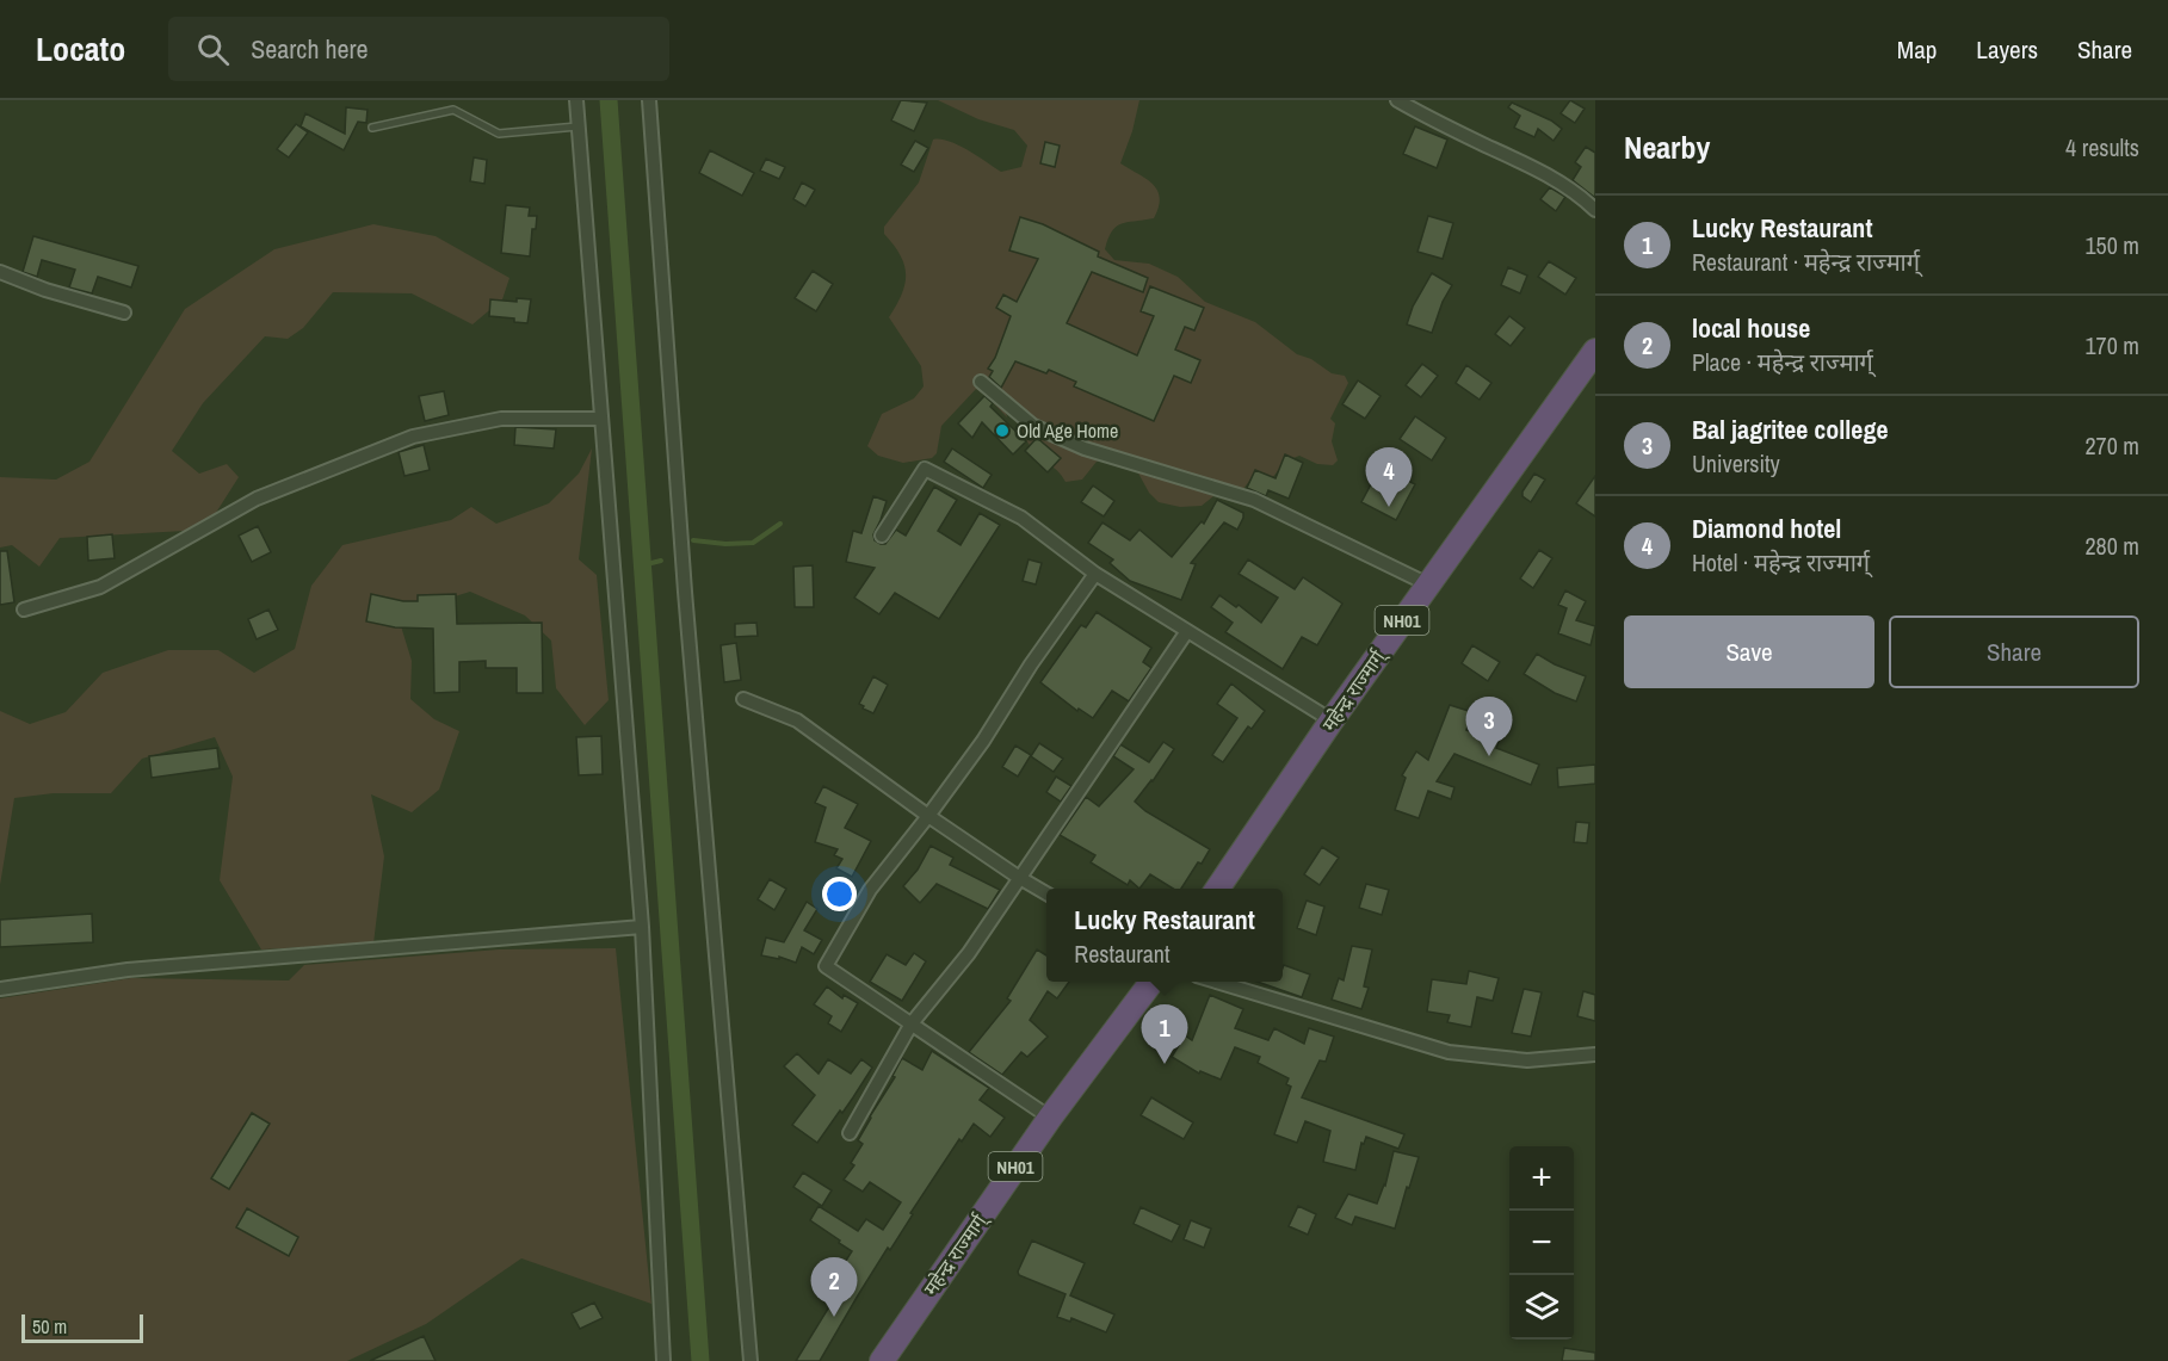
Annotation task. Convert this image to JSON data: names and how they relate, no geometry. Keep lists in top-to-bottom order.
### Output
{
  "streets": {
    "highway": ["NH01", "महेन्द्र राज्मार्ग्"]
  },
  "places": ["Old Age Home"],
  "scale_bar": "50 m",
  "page": {
    "header": "Locato",
    "search": "Search here",
    "nav": ["Map", "Layers", "Share"],
    "heading": ["Nearby", "4 results"],
    "list": [
      {
        "mark": "1",
        "name": "Lucky Restaurant",
        "note": "Restaurant · महेन्द्र राज्मार्ग्",
        "value": "150 m"
      },
      {
        "mark": "2",
        "name": "local house",
        "note": "Place · महेन्द्र राज्मार्ग्",
        "value": "170 m"
      },
      {
        "mark": "3",
        "name": "Bal jagritee college",
        "note": "University",
        "value": "270 m"
      },
      {
        "mark": "4",
        "name": "Diamond hotel",
        "note": "Hotel · महेन्द्र राज्मार्ग्",
        "value": "280 m"
      }
    ],
    "pins": [
      "4",
      "3",
      "1",
      "2"
    ],
    "buttons": ["Save", "Share"],
    "popup": ["Lucky Restaurant", "Restaurant"],
    "map_buttons": ["+", "−"],
    "scale": "50 m"
  }
}
